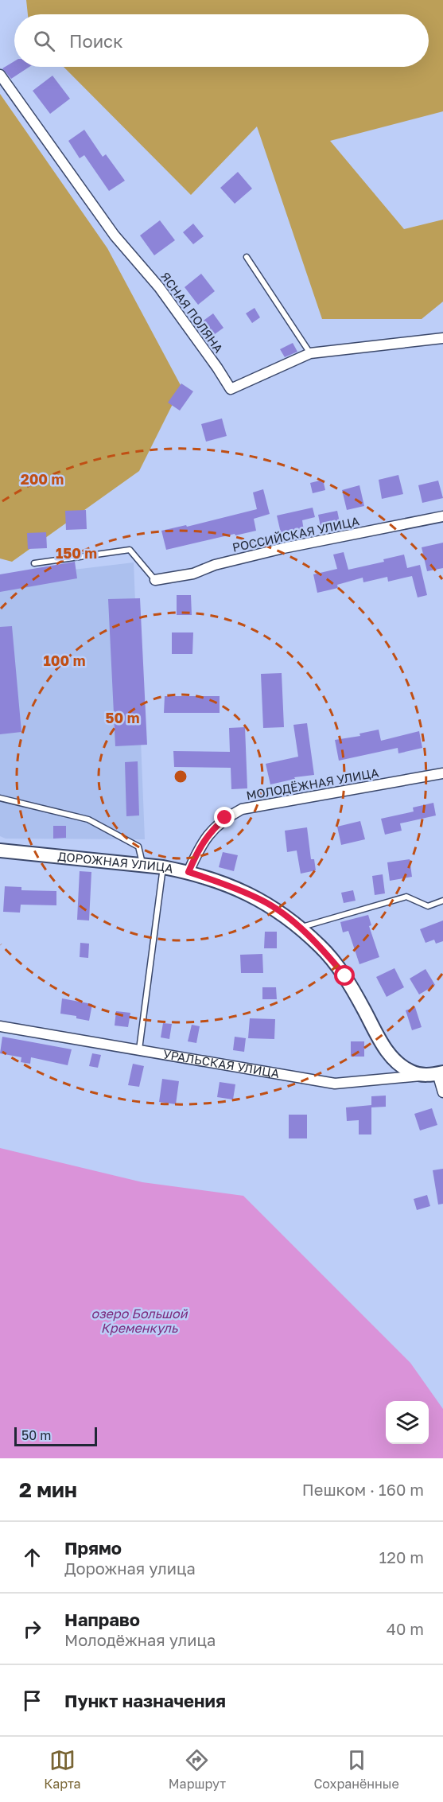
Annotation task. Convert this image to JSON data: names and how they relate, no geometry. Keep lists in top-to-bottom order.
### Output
{
  "streets": {
    "street": [
      "ЯСНАЯ ПОЛЯНА",
      "РОССИЙСКАЯ УЛИЦА",
      "МОЛОДЁЖНАЯ УЛИЦА",
      "ДОРОЖНАЯ УЛИЦА",
      "УРАЛЬСКАЯ УЛИЦА"
    ]
  },
  "crossings": [
    ["МОЛОДЁЖНАЯ УЛИЦА", "ДОРОЖНАЯ УЛИЦА"],
    ["ДОРОЖНАЯ УЛИЦА", "УРАЛЬСКАЯ УЛИЦА"]
  ],
  "water": ["озеро Большой Кременкуль"],
  "scale_bar": "50 m",
  "page": {
    "search": "Поиск",
    "scale": "50 m",
    "heading": ["2 мин", "Пешком · 160 m"],
    "list": [
      ["Прямо", "Дорожная улица", "120 m"],
      ["Направо", "Молодёжная улица", "40 m"],
      "Пункт назначения"
    ],
    "nav": ["Карта", "Маршрут", "Сохранённые"]
  },
  "rings": [
    "200 m",
    "150 m",
    "100 m",
    "50 m"
  ]
}
